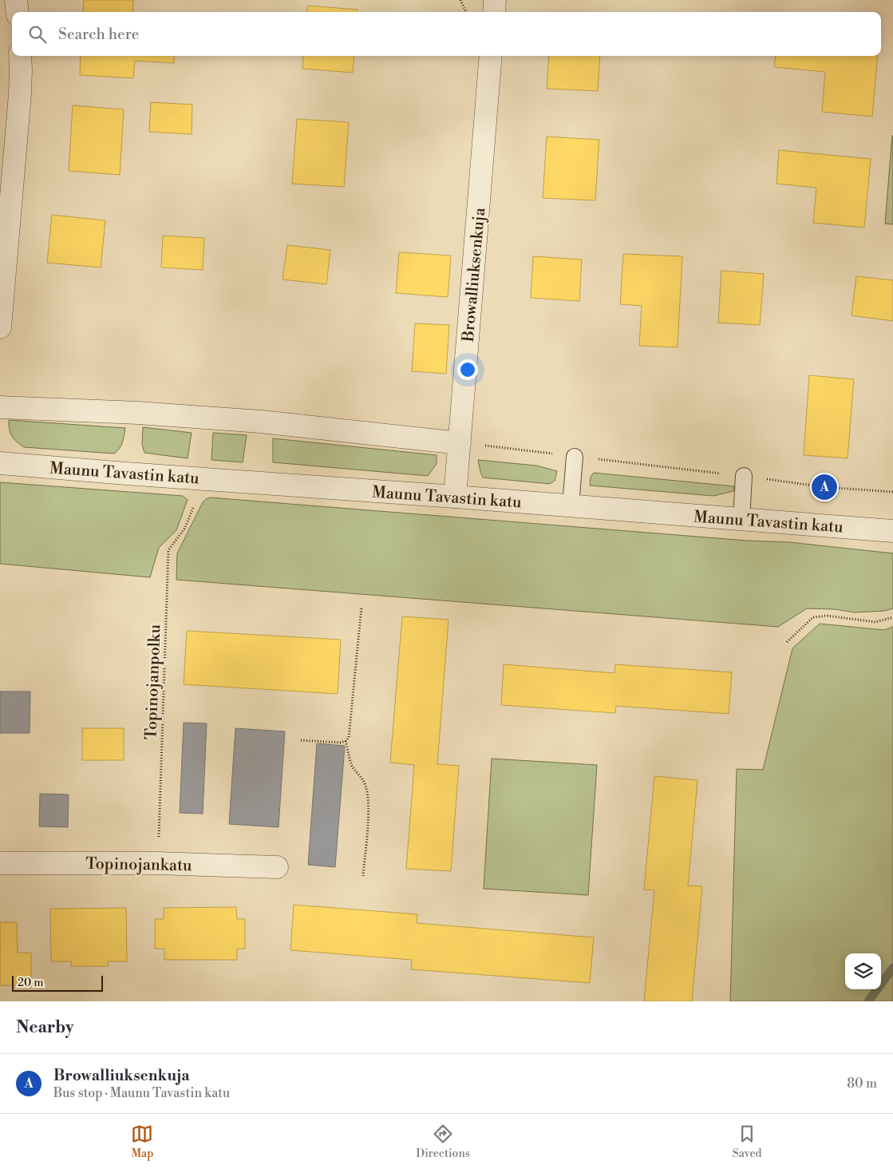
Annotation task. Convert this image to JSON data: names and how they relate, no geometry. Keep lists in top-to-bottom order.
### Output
{
  "streets": {
    "street": ["Browalliuksenkuja", "Maunu Tavastin katu", "Topinojankatu"],
    "path": ["Topinojanpolku"]
  },
  "crossings": [
    ["Browalliuksenkuja", "Maunu Tavastin katu"],
    ["Topinojanpolku", "Topinojankatu"]
  ],
  "scale_bar": "20 m",
  "page": {
    "search": "Search here",
    "pins": "A",
    "scale": "20 m",
    "heading": "Nearby",
    "list": [
      {
        "mark": "A",
        "name": "Browalliuksenkuja",
        "note": "Bus stop · Maunu Tavastin katu",
        "value": "80 m"
      }
    ],
    "nav": ["Map", "Directions", "Saved"]
  }
}
